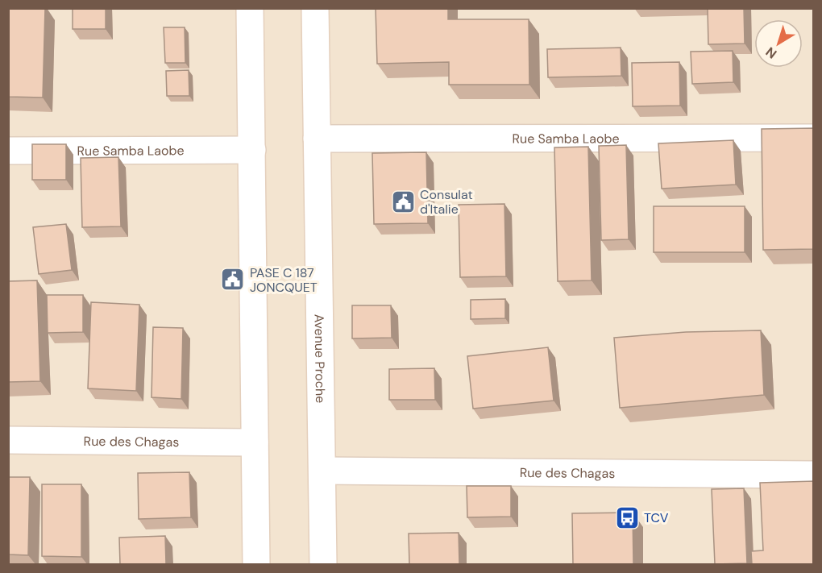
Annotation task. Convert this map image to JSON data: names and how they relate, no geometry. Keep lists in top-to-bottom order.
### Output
{
  "streets": {
    "street": ["Rue Samba Laobe", "Avenue Proche", "Rue des Chagas"]
  },
  "crossings": [
    ["Rue Samba Laobe", "Avenue Proche"],
    ["Avenue Proche", "Rue des Chagas"]
  ],
  "places": {
    "public building": ["Consulat d'Italie", "PASE C 187 JONCQUET"],
    "bus stop": ["TCV"]
  },
  "north": "bottom left"
}
